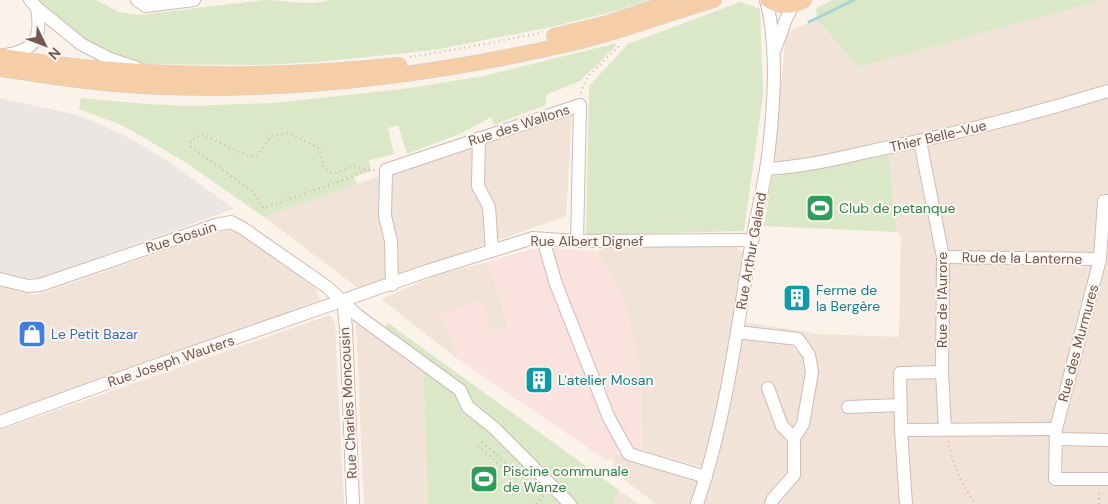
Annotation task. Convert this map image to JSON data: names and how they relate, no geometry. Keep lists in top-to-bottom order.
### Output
{
  "streets": {
    "street": [
      "Rue des Wallons",
      "Thier Belle-Vue",
      "Rue Gosuin",
      "Rue Albert Dignef",
      "Rue Arthur Galand",
      "Rue de la Lanterne",
      "Rue de l'Aurore",
      "Rue des Murmures",
      "Rue Joseph Wauters",
      "Rue Charles Moncousin"
    ]
  },
  "crossings": [
    ["Rue des Wallons", "Rue Albert Dignef"],
    ["Thier Belle-Vue", "Rue Arthur Galand"],
    ["Thier Belle-Vue", "Rue de l'Aurore"],
    ["Rue Gosuin", "Rue Albert Dignef"],
    ["Rue Gosuin", "Rue Joseph Wauters"],
    ["Rue Gosuin", "Rue Charles Moncousin"],
    ["Rue Albert Dignef", "Rue Arthur Galand"],
    ["Rue Albert Dignef", "Rue Joseph Wauters"],
    ["Rue Albert Dignef", "Rue Charles Moncousin"],
    ["Rue de la Lanterne", "Rue de l'Aurore"],
    ["Rue de la Lanterne", "Rue des Murmures"],
    ["Rue Joseph Wauters", "Rue Charles Moncousin"]
  ],
  "places": {
    "sports": ["Club de petanque", "Piscine communale de Wanze"],
    "building": ["Ferme de la Bergère", "L'atelier Mosan"],
    "shop": ["Le Petit Bazar"]
  },
  "north": "bottom right"
}
